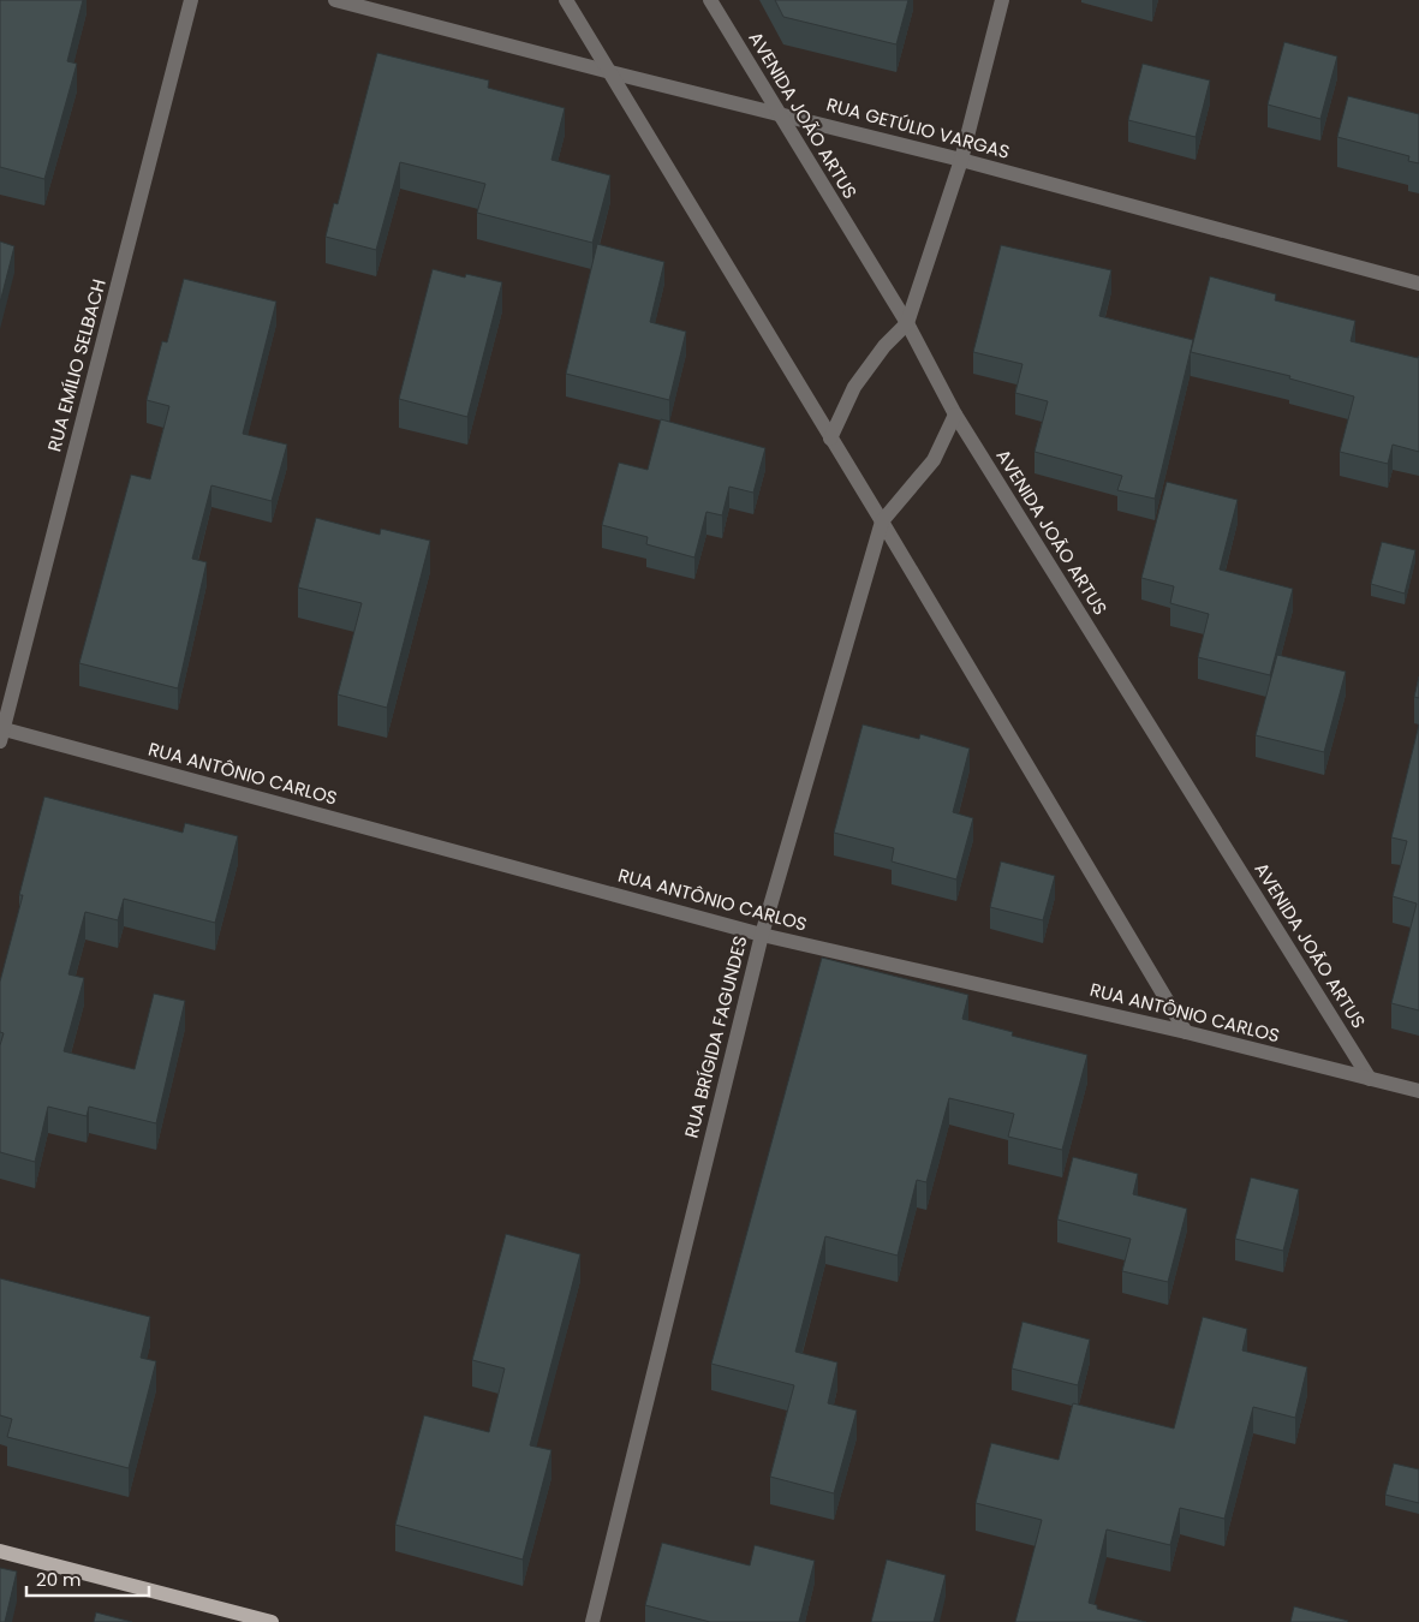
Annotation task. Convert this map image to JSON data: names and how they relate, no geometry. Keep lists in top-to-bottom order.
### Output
{
  "streets": {
    "street": [
      "AVENIDA JOÃO ARTUS",
      "RUA GETÚLIO VARGAS",
      "RUA EMÍLIO SELBACH",
      "RUA ANTÔNIO CARLOS",
      "RUA BRÍGIDA FAGUNDES"
    ]
  },
  "crossings": [
    ["AVENIDA JOÃO ARTUS", "RUA GETÚLIO VARGAS"],
    ["AVENIDA JOÃO ARTUS", "RUA ANTÔNIO CARLOS"],
    ["AVENIDA JOÃO ARTUS", "RUA BRÍGIDA FAGUNDES"],
    ["RUA EMÍLIO SELBACH", "RUA ANTÔNIO CARLOS"],
    ["RUA ANTÔNIO CARLOS", "RUA BRÍGIDA FAGUNDES"]
  ],
  "scale_bar": "20 m"
}
